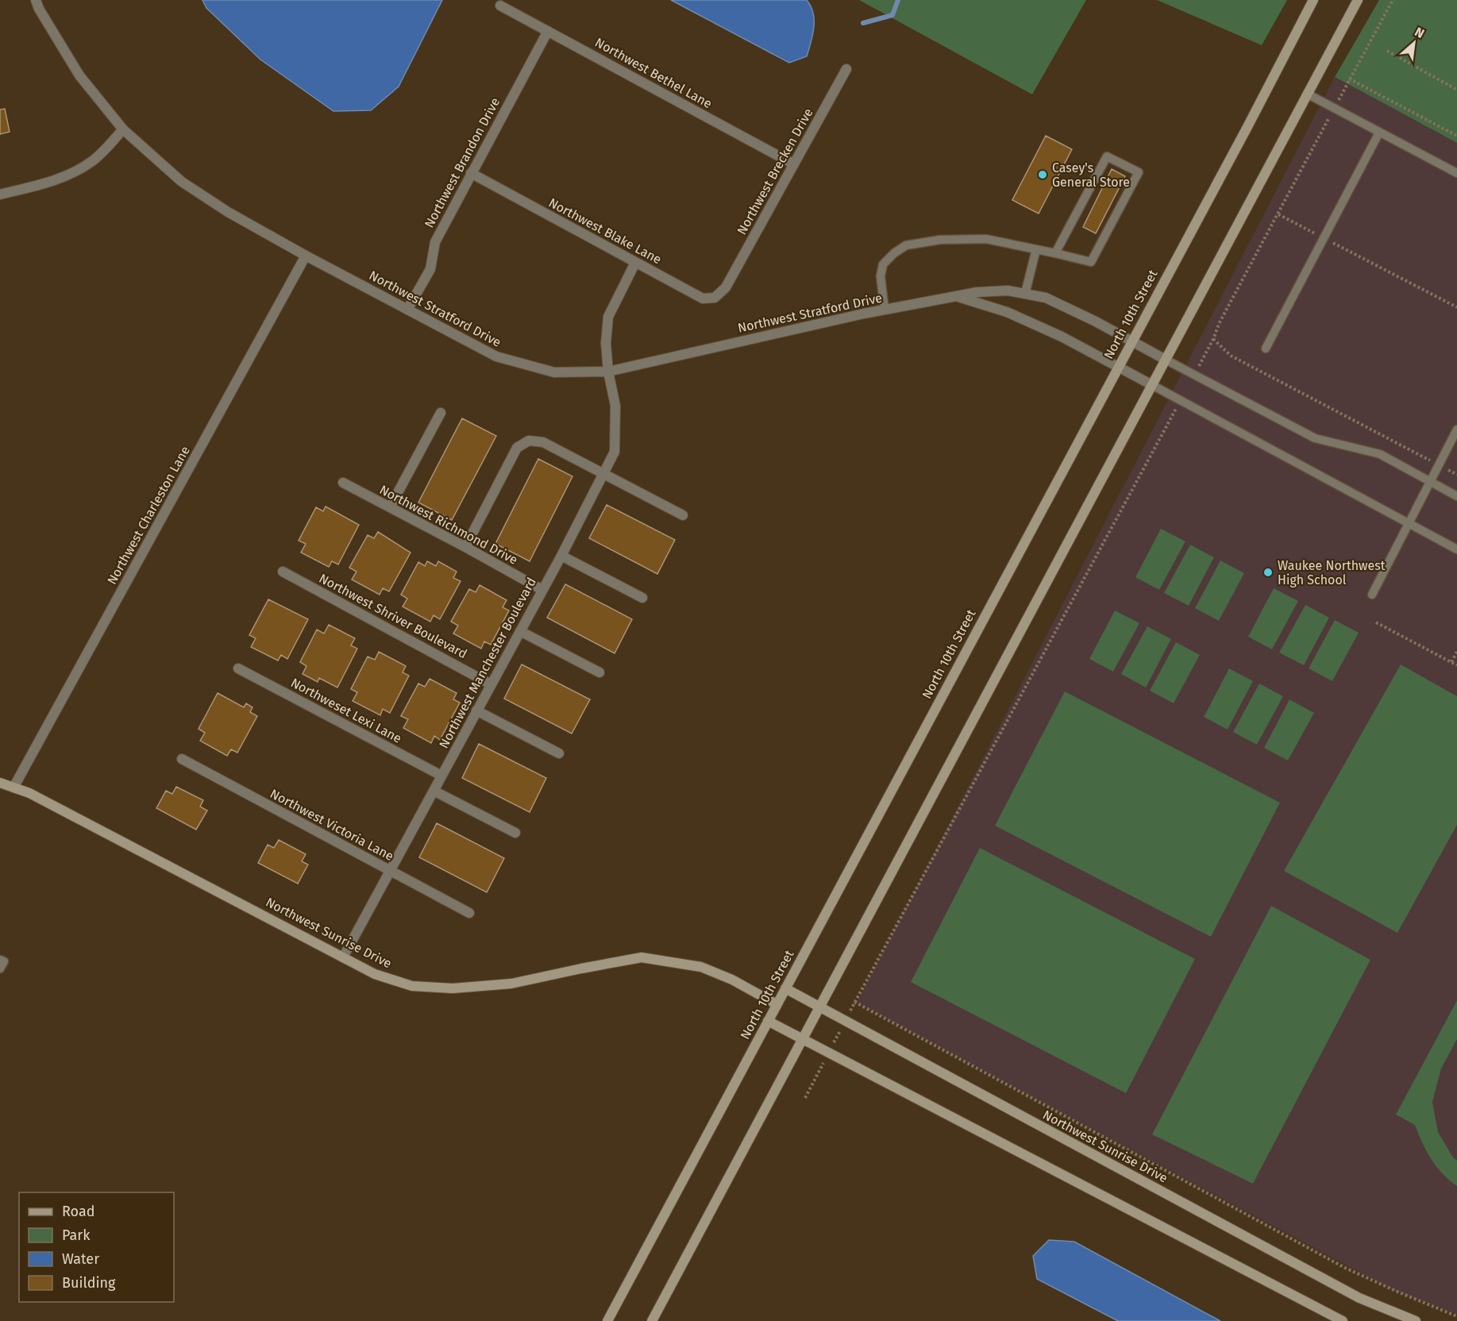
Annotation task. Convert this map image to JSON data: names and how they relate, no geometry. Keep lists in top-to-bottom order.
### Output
{
  "streets": {
    "main road": ["North 10th Street", "Northwest Sunrise Drive"],
    "street": [
      "Northwest Bethel Lane",
      "Northwest Brandon Drive",
      "Northwest Brecken Drive",
      "Northwest Blake Lane",
      "Northwest Stratford Drive",
      "Northwest Charleston Lane",
      "Northwest Richmond Drive",
      "Northwest Shriver Boulevard",
      "Northwest Manchester Boulevard",
      "Northweset Lexi Lane",
      "Northwest Victoria Lane"
    ]
  },
  "crossings": [
    ["Northwest Bethel Lane", "Northwest Brandon Drive"],
    ["Northwest Bethel Lane", "Northwest Brecken Drive"],
    ["Northwest Brandon Drive", "Northwest Blake Lane"],
    ["Northwest Brandon Drive", "Northwest Stratford Drive"],
    ["Northwest Brecken Drive", "Northwest Blake Lane"],
    ["Northwest Blake Lane", "Northwest Manchester Boulevard"],
    ["Northwest Stratford Drive", "North 10th Street"],
    ["Northwest Stratford Drive", "Northwest Charleston Lane"],
    ["Northwest Stratford Drive", "Northwest Manchester Boulevard"],
    ["North 10th Street", "Northwest Sunrise Drive"],
    ["Northwest Charleston Lane", "Northwest Sunrise Drive"],
    ["Northwest Richmond Drive", "Northwest Manchester Boulevard"],
    ["Northwest Shriver Boulevard", "Northwest Manchester Boulevard"],
    ["Northwest Manchester Boulevard", "Northweset Lexi Lane"],
    ["Northwest Manchester Boulevard", "Northwest Victoria Lane"],
    ["Northwest Manchester Boulevard", "Northwest Sunrise Drive"]
  ],
  "places": ["Casey's General Store", "Waukee Northwest High School"],
  "legend": [
    "Road",
    "Park",
    "Water",
    "Building"
  ],
  "north": "top right"
}
